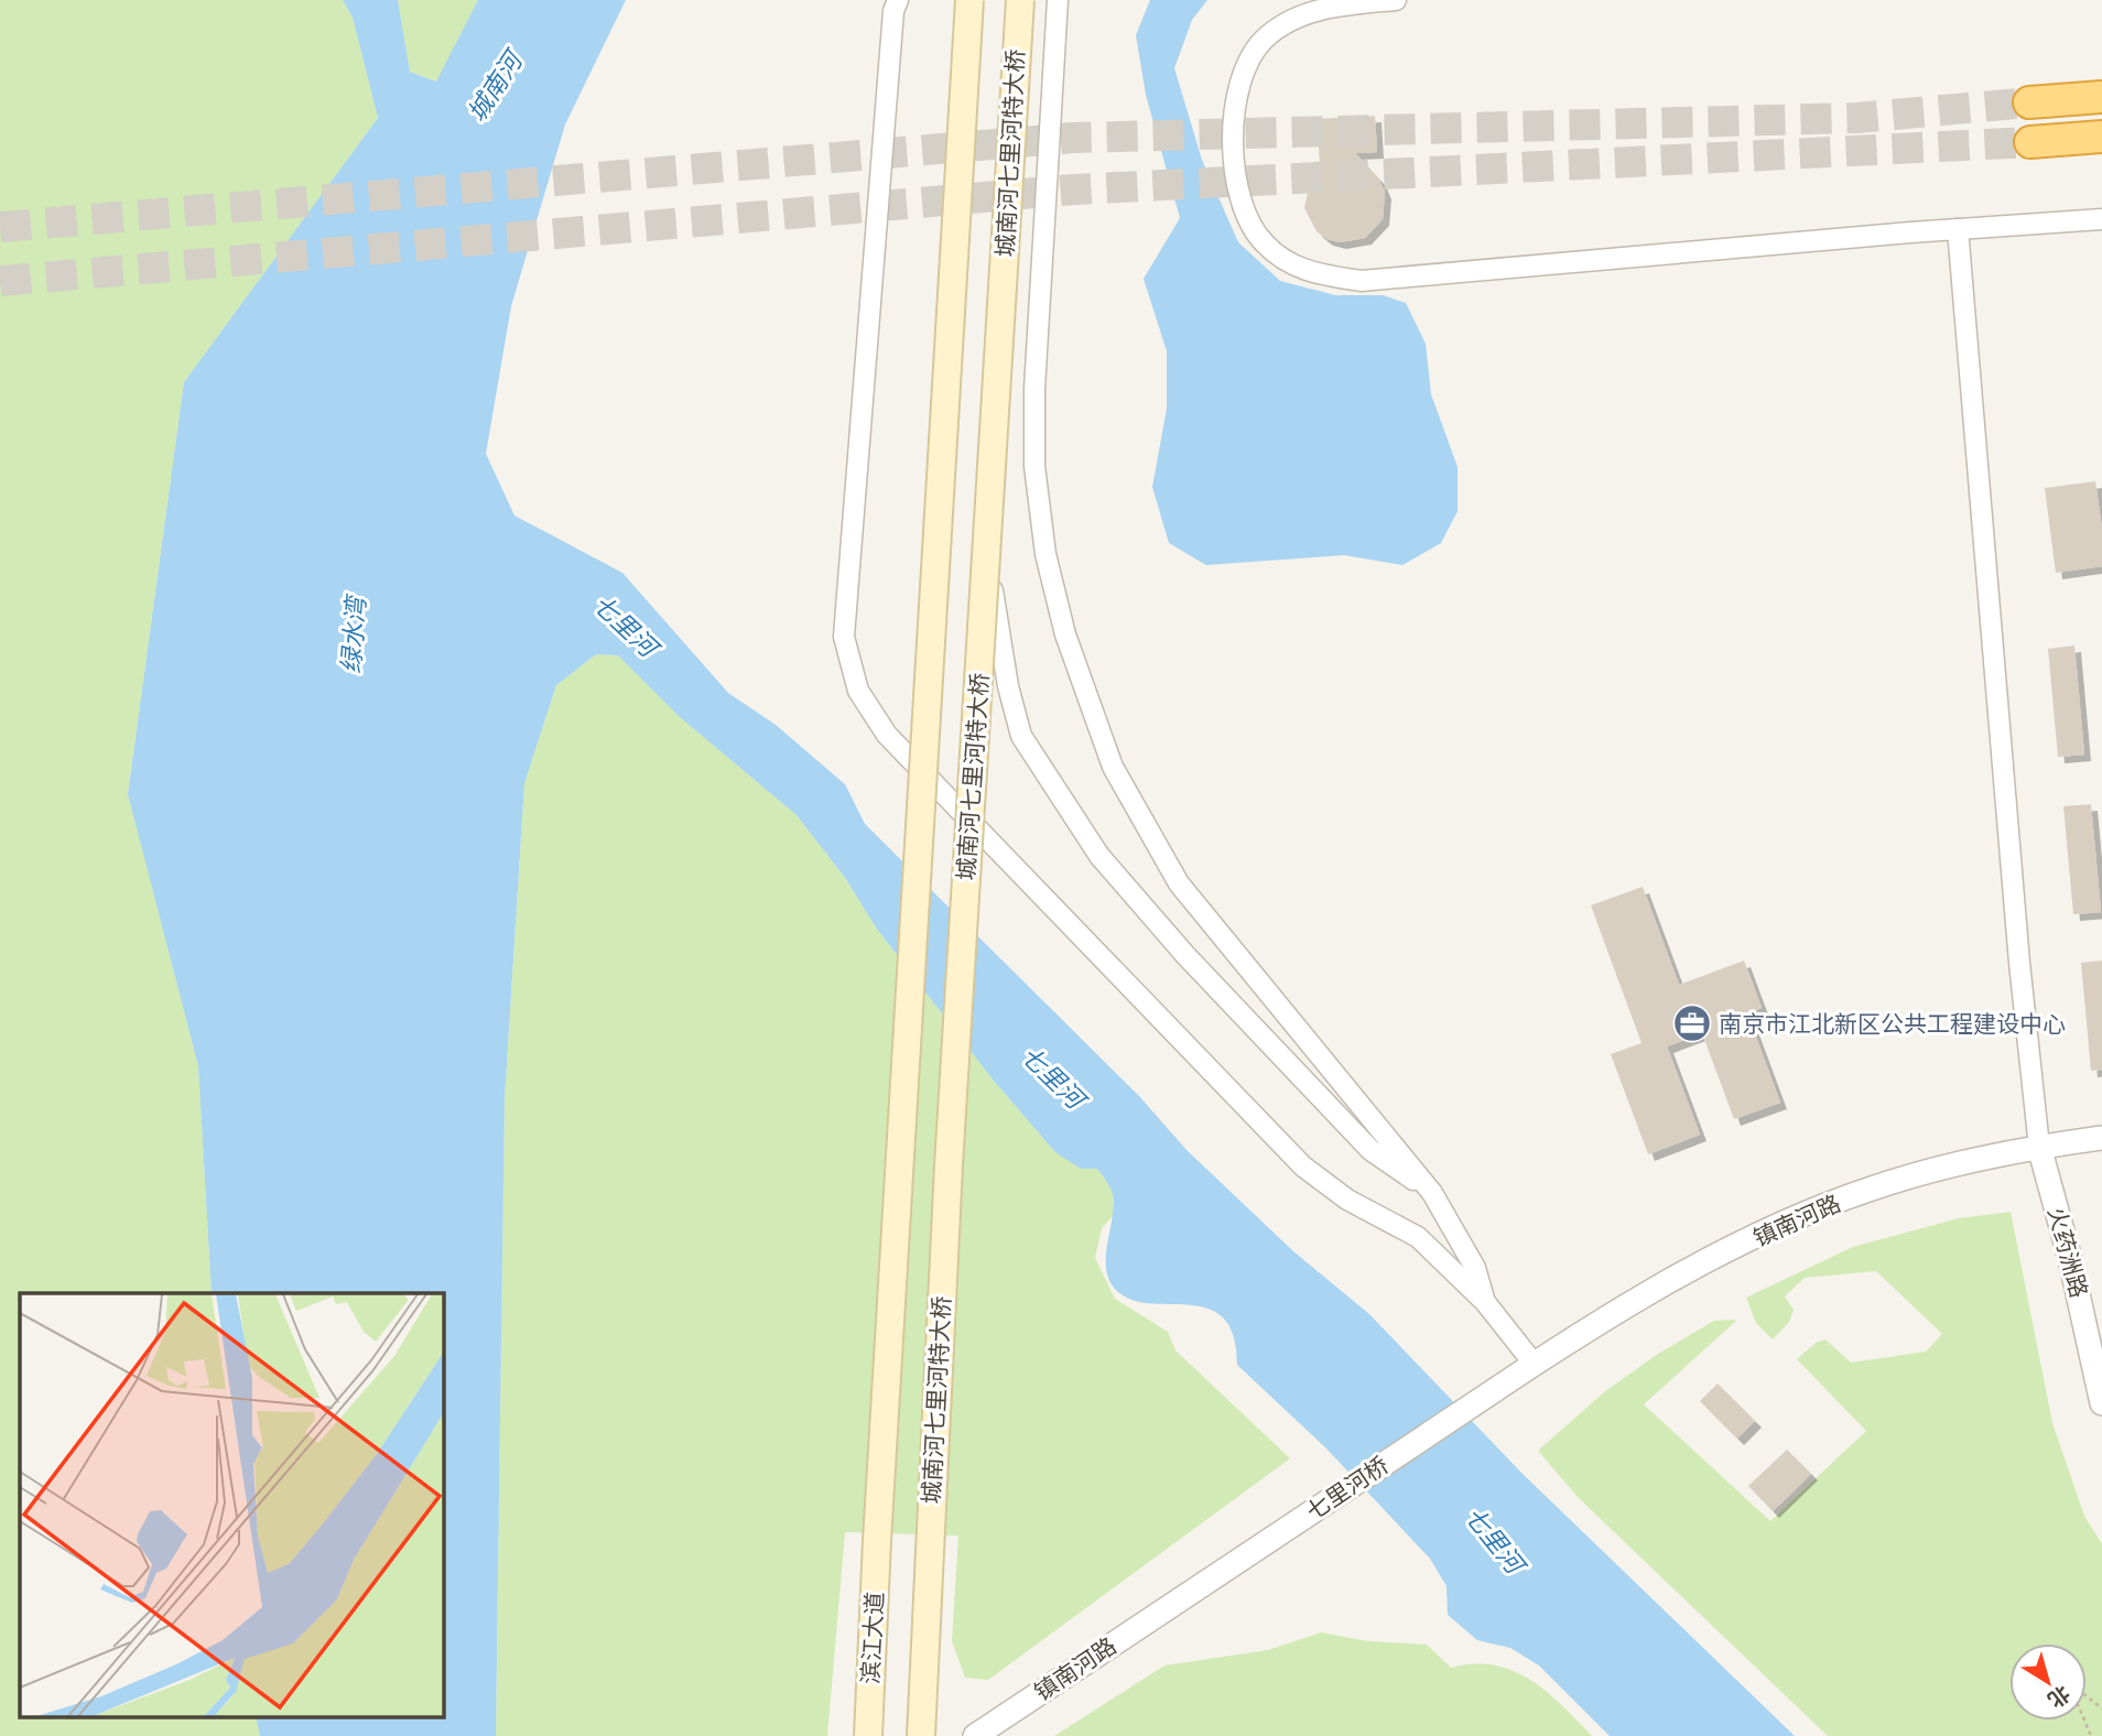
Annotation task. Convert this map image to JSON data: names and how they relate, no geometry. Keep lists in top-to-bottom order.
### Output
{
  "streets": {
    "main road": ["城南河七里河特大桥", "滨江大道"],
    "street": ["镇南河路", "火药洲路", "七里河桥"]
  },
  "crossings": [
    ["城南河七里河特大桥", "滨江大道"],
    ["镇南河路", "火药洲路"],
    ["镇南河路", "七里河桥"]
  ],
  "water": ["城南河", "七里河", "绿水湾"],
  "places": {
    "office": ["南京市江北新区公共工程建设中心"]
  },
  "north": "bottom right"
}
